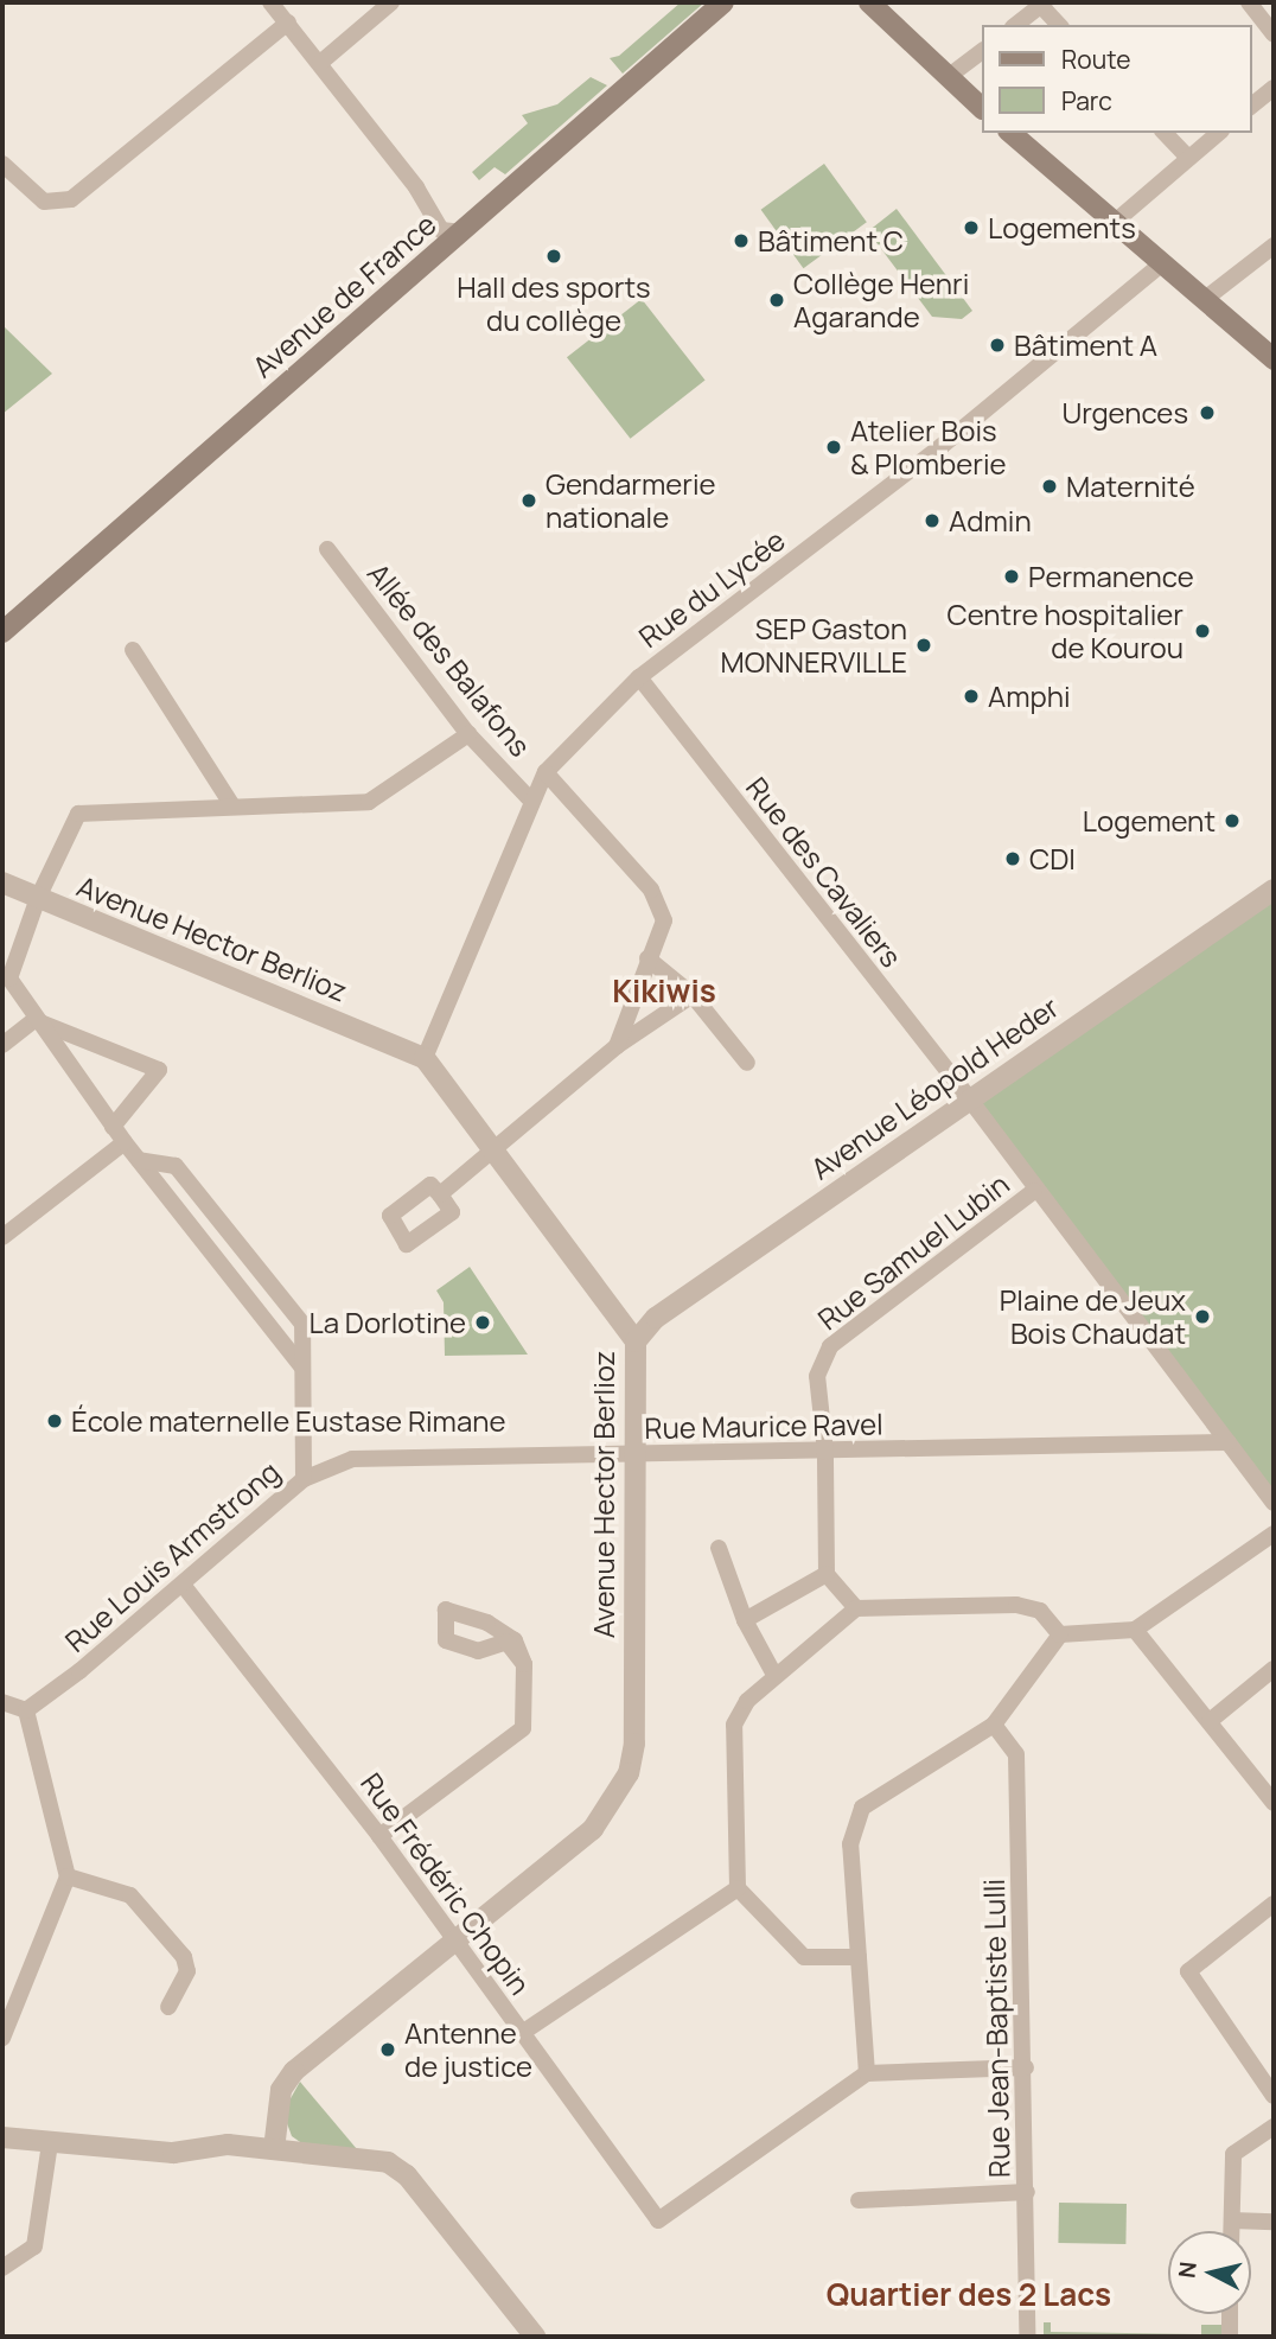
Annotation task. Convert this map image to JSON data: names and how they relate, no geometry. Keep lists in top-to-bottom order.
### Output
{
  "streets": {
    "main road": ["Avenue de France"],
    "street": [
      "Rue du Lycée",
      "Allée des Balafons",
      "Rue des Cavaliers",
      "Avenue Hector Berlioz",
      "Avenue Léopold Heder",
      "Rue Samuel Lubin",
      "Rue Maurice Ravel",
      "Rue Louis Armstrong",
      "Rue Frédéric Chopin",
      "Rue Jean-Baptiste Lulli"
    ]
  },
  "crossings": [
    ["Rue du Lycée", "Allée des Balafons"],
    ["Rue du Lycée", "Rue des Cavaliers"],
    ["Rue du Lycée", "Avenue Hector Berlioz"],
    ["Rue des Cavaliers", "Avenue Léopold Heder"],
    ["Rue des Cavaliers", "Rue Samuel Lubin"],
    ["Rue des Cavaliers", "Rue Maurice Ravel"],
    ["Avenue Hector Berlioz", "Avenue Léopold Heder"],
    ["Avenue Hector Berlioz", "Rue Maurice Ravel"],
    ["Avenue Hector Berlioz", "Rue Frédéric Chopin"],
    ["Rue Samuel Lubin", "Rue Maurice Ravel"],
    ["Rue Maurice Ravel", "Rue Louis Armstrong"],
    ["Rue Louis Armstrong", "Rue Frédéric Chopin"]
  ],
  "districts": ["Kikiwis", "Quartier des 2 Lacs"],
  "places": [
    "Logements",
    "Bâtiment C",
    "Hall des sports du collège",
    "Collège Henri Agarande",
    "Bâtiment A",
    "Urgences",
    "Atelier Bois & Plomberie",
    "Maternité",
    "Gendarmerie nationale",
    "Admin",
    "Permanence",
    "Centre hospitalier de Kourou",
    "SEP Gaston MONNERVILLE",
    "Amphi",
    "Logement",
    "CDI",
    "Plaine de Jeux Bois Chaudat",
    "La Dorlotine",
    "École maternelle Eustase Rimane",
    "Antenne de justice"
  ],
  "legend": ["Route", "Parc"],
  "north": "left"
}
